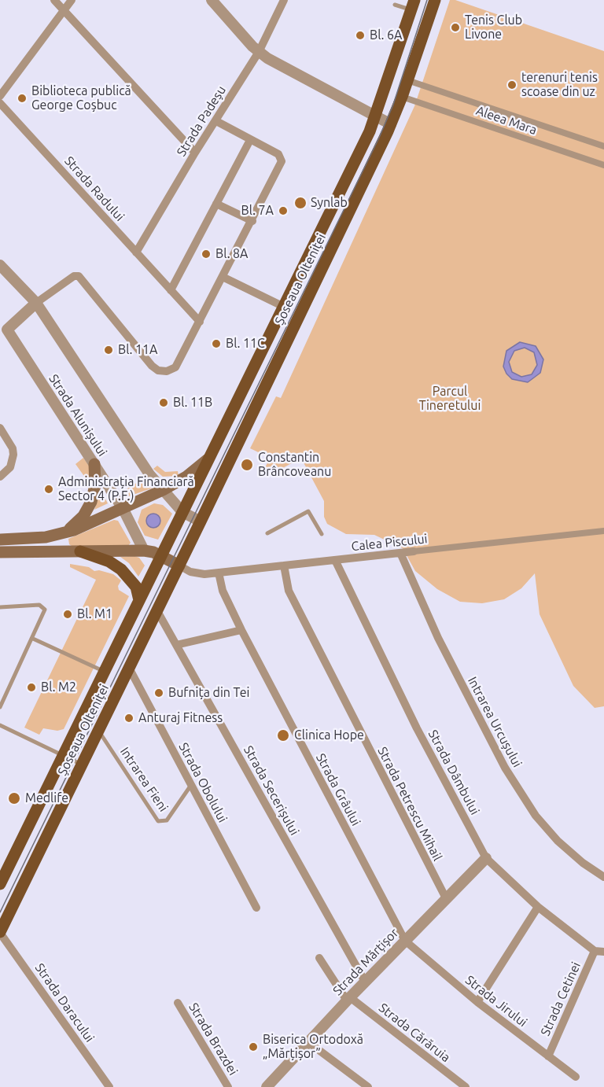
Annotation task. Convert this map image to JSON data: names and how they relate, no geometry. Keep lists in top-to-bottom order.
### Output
{
  "streets": {
    "main road": ["Șoseaua Olteniței"],
    "street": [
      "Aleea Mara",
      "Strada Padeșu",
      "Strada Radului",
      "Strada Alunișului",
      "Calea Piscului",
      "Intrarea Urcușului",
      "Strada Dâmbului",
      "Strada Obolului",
      "Strada Grâului",
      "Strada Secerișului",
      "Strada Petrescu Mihail",
      "Strada Mărțișor",
      "Strada Cetinei",
      "Strada Jirului",
      "Strada Daracului",
      "Strada Cărăruia",
      "Strada Brazdei"
    ],
    "lane": ["Intrarea Fieni"]
  },
  "crossings": [
    ["Aleea Mara", "Șoseaua Olteniței"],
    ["Strada Padeșu", "Strada Radului"],
    ["Șoseaua Olteniței", "Strada Alunișului"],
    ["Șoseaua Olteniței", "Calea Piscului"],
    ["Șoseaua Olteniței", "Intrarea Fieni"],
    ["Șoseaua Olteniței", "Strada Obolului"],
    ["Șoseaua Olteniței", "Strada Secerișului"],
    ["Șoseaua Olteniței", "Strada Daracului"],
    ["Calea Piscului", "Intrarea Urcușului"],
    ["Calea Piscului", "Strada Dâmbului"],
    ["Calea Piscului", "Strada Grâului"],
    ["Calea Piscului", "Strada Petrescu Mihail"],
    ["Strada Dâmbului", "Strada Mărțișor"],
    ["Strada Dâmbului", "Strada Cetinei"],
    ["Intrarea Fieni", "Strada Obolului"],
    ["Strada Grâului", "Strada Mărțișor"],
    ["Strada Grâului", "Strada Jirului"],
    ["Strada Secerișului", "Strada Mărțișor"],
    ["Strada Petrescu Mihail", "Strada Mărțișor"],
    ["Strada Mărțișor", "Strada Jirului"],
    ["Strada Mărțișor", "Strada Cărăruia"],
    ["Strada Cetinei", "Strada Jirului"]
  ],
  "parks": ["Parcul Tineretului"],
  "places": [
    "Tenis Club Livone",
    "Bl. 6A",
    "terenuri tenis scoase din uz",
    "Biblioteca publică George Coșbuc",
    "Synlab",
    "Bl. 7A",
    "Bl. 8A",
    "Bl. 11C",
    "Bl. 11A",
    "Bl. 11B",
    "Constantin Brâncoveanu",
    "Administrația Financiară Sector 4 (P.F.)",
    "Bl. M1",
    "Bl. M2",
    "Bufnița din Tei",
    "Anturaj Fitness",
    "Clinica Hope",
    "Medlife",
    "Biserica Ortodoxă „Mărțișor”"
  ]
}
